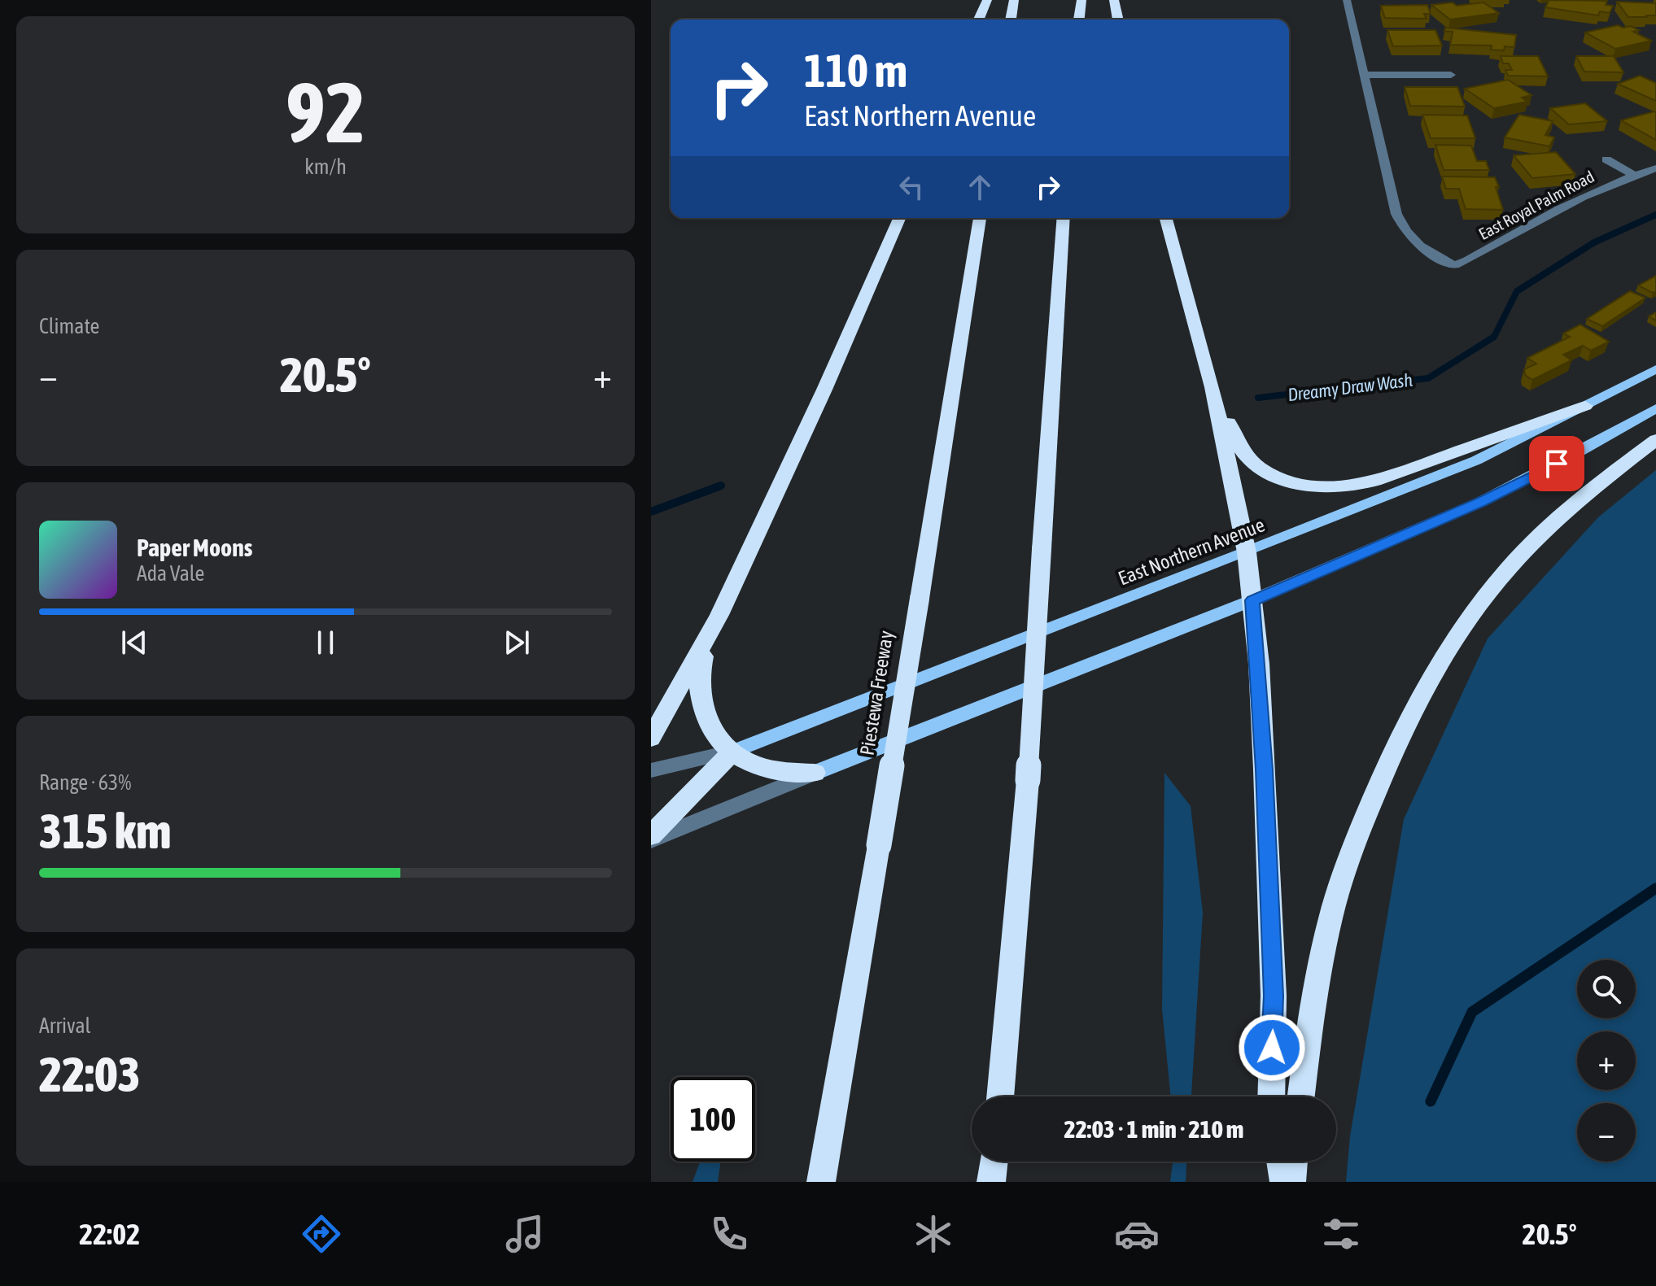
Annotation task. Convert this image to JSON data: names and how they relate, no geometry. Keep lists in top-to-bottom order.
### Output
{
  "streets": {
    "highway": ["Piestewa Freeway"],
    "main road": ["East Northern Avenue"],
    "street": ["East Royal Palm Road"]
  },
  "water": ["Dreamy Draw Wash"],
  "page": {
    "tile": [
      ["92", "km/h"],
      "Climate",
      ["Range · 63%", "315 km"],
      ["Arrival", "22:03"]
    ],
    "turn": ["110 m", "East Northern Avenue"],
    "heat": ["−", "20.5°", "+"],
    "song": ["Paper Moons", "Ada Vale"],
    "map_buttons": ["+", "−"],
    "limit": "100",
    "trip": "22:03 · 1 min · 210 m",
    "tabs": ["22:02", "20.5°"]
  }
}
